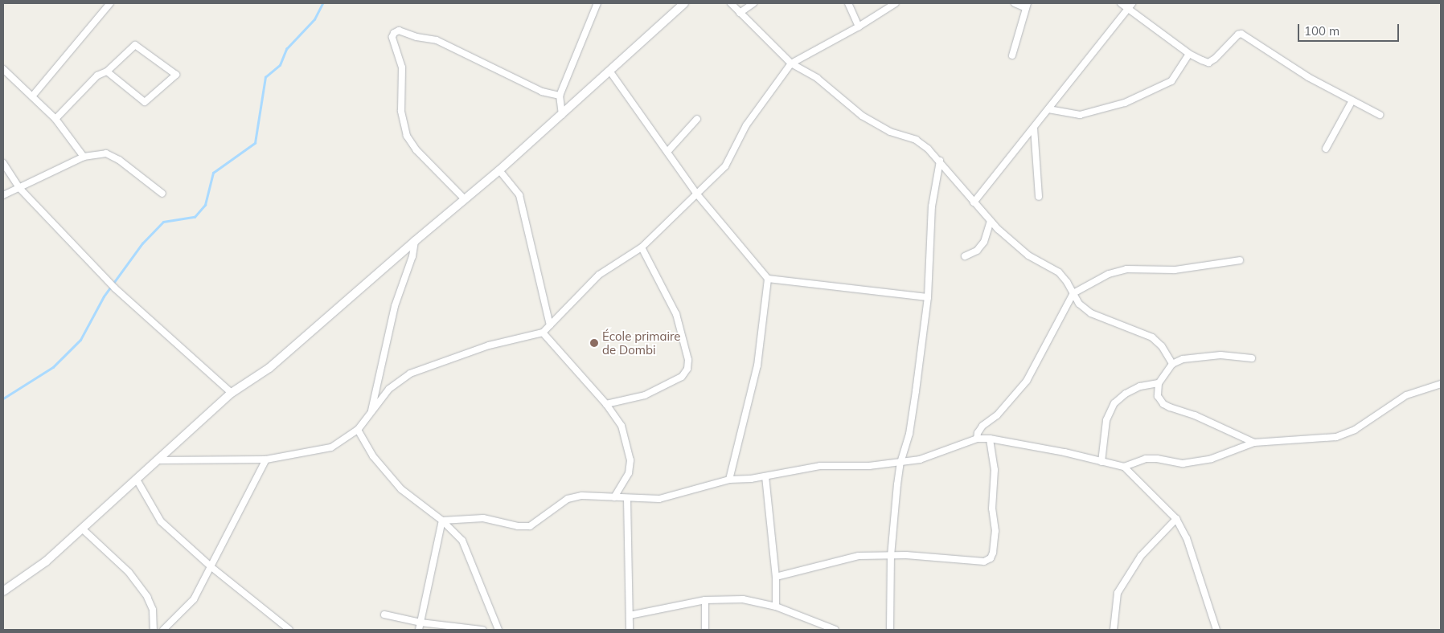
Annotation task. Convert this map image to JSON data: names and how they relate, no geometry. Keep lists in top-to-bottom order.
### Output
{
  "places": ["École primaire de Dombi"],
  "scale_bar": "100 m"
}
